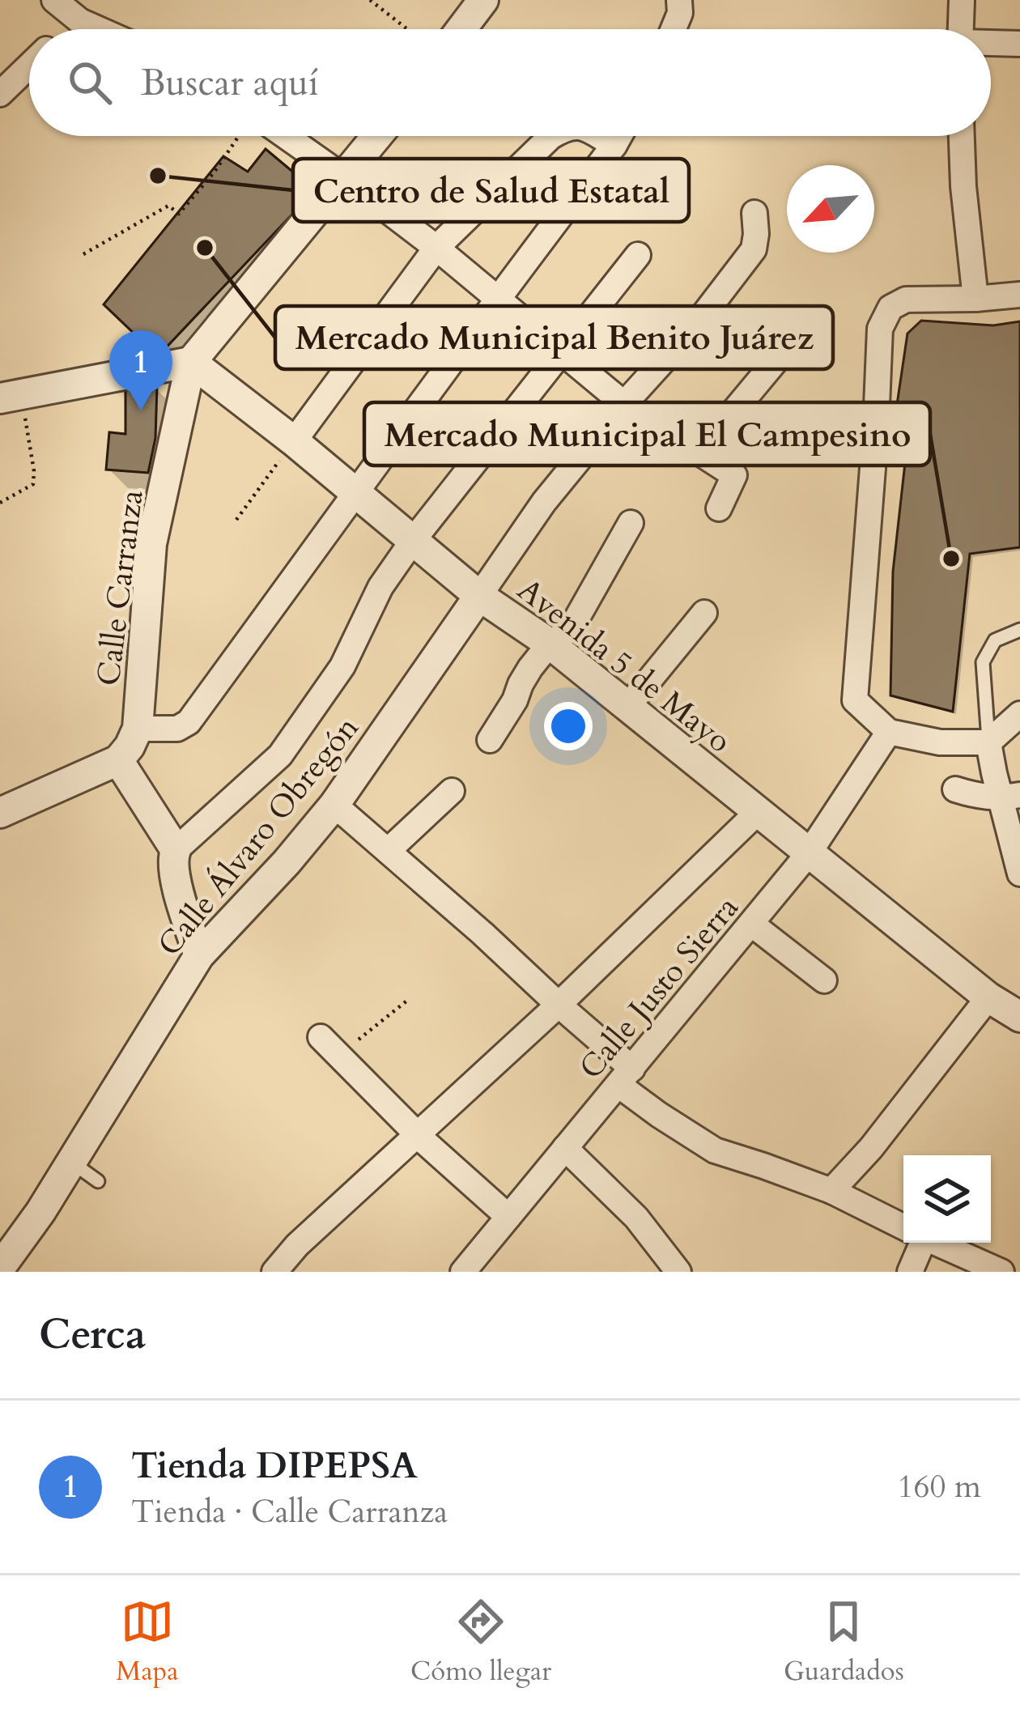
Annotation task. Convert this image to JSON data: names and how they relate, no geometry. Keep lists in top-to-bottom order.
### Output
{
  "streets": {
    "street": [
      "Calle Carranza",
      "Avenida 5 de Mayo",
      "Calle Álvaro Obregón",
      "Calle Justo Sierra"
    ]
  },
  "crossings": [
    ["Calle Carranza", "Avenida 5 de Mayo"],
    ["Avenida 5 de Mayo", "Calle Álvaro Obregón"],
    ["Avenida 5 de Mayo", "Calle Justo Sierra"]
  ],
  "places": ["Centro de Salud Estatal", "Mercado Municipal Benito Juárez", "Mercado Municipal El Campesino"],
  "north": "bottom left",
  "page": {
    "search": "Buscar aquí",
    "pins": "1",
    "heading": "Cerca",
    "list": [
      {
        "mark": "1",
        "name": "Tienda DIPEPSA",
        "note": "Tienda · Calle Carranza",
        "value": "160 m"
      }
    ],
    "nav": ["Mapa", "Cómo llegar", "Guardados"]
  }
}
